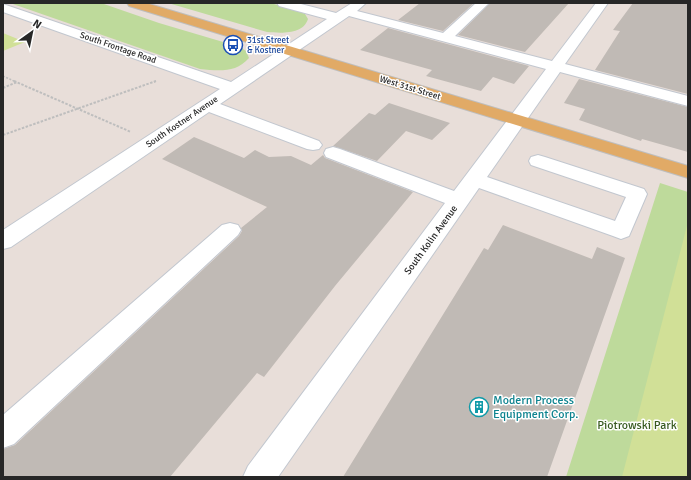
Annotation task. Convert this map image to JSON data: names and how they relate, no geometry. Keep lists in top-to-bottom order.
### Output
{
  "streets": {
    "main road": ["West 31st Street"],
    "street": ["South Frontage Road", "South Kostner Avenue", "South Kolin Avenue"]
  },
  "crossings": [
    ["South Frontage Road", "South Kostner Avenue"],
    ["West 31st Street", "South Kostner Avenue"],
    ["West 31st Street", "South Kolin Avenue"]
  ],
  "parks": ["Piotrowski Park"],
  "places": {
    "bus stop": ["31st Street & Kostner"],
    "building": ["Modern Process Equipment Corp."]
  },
  "north": "top right"
}
